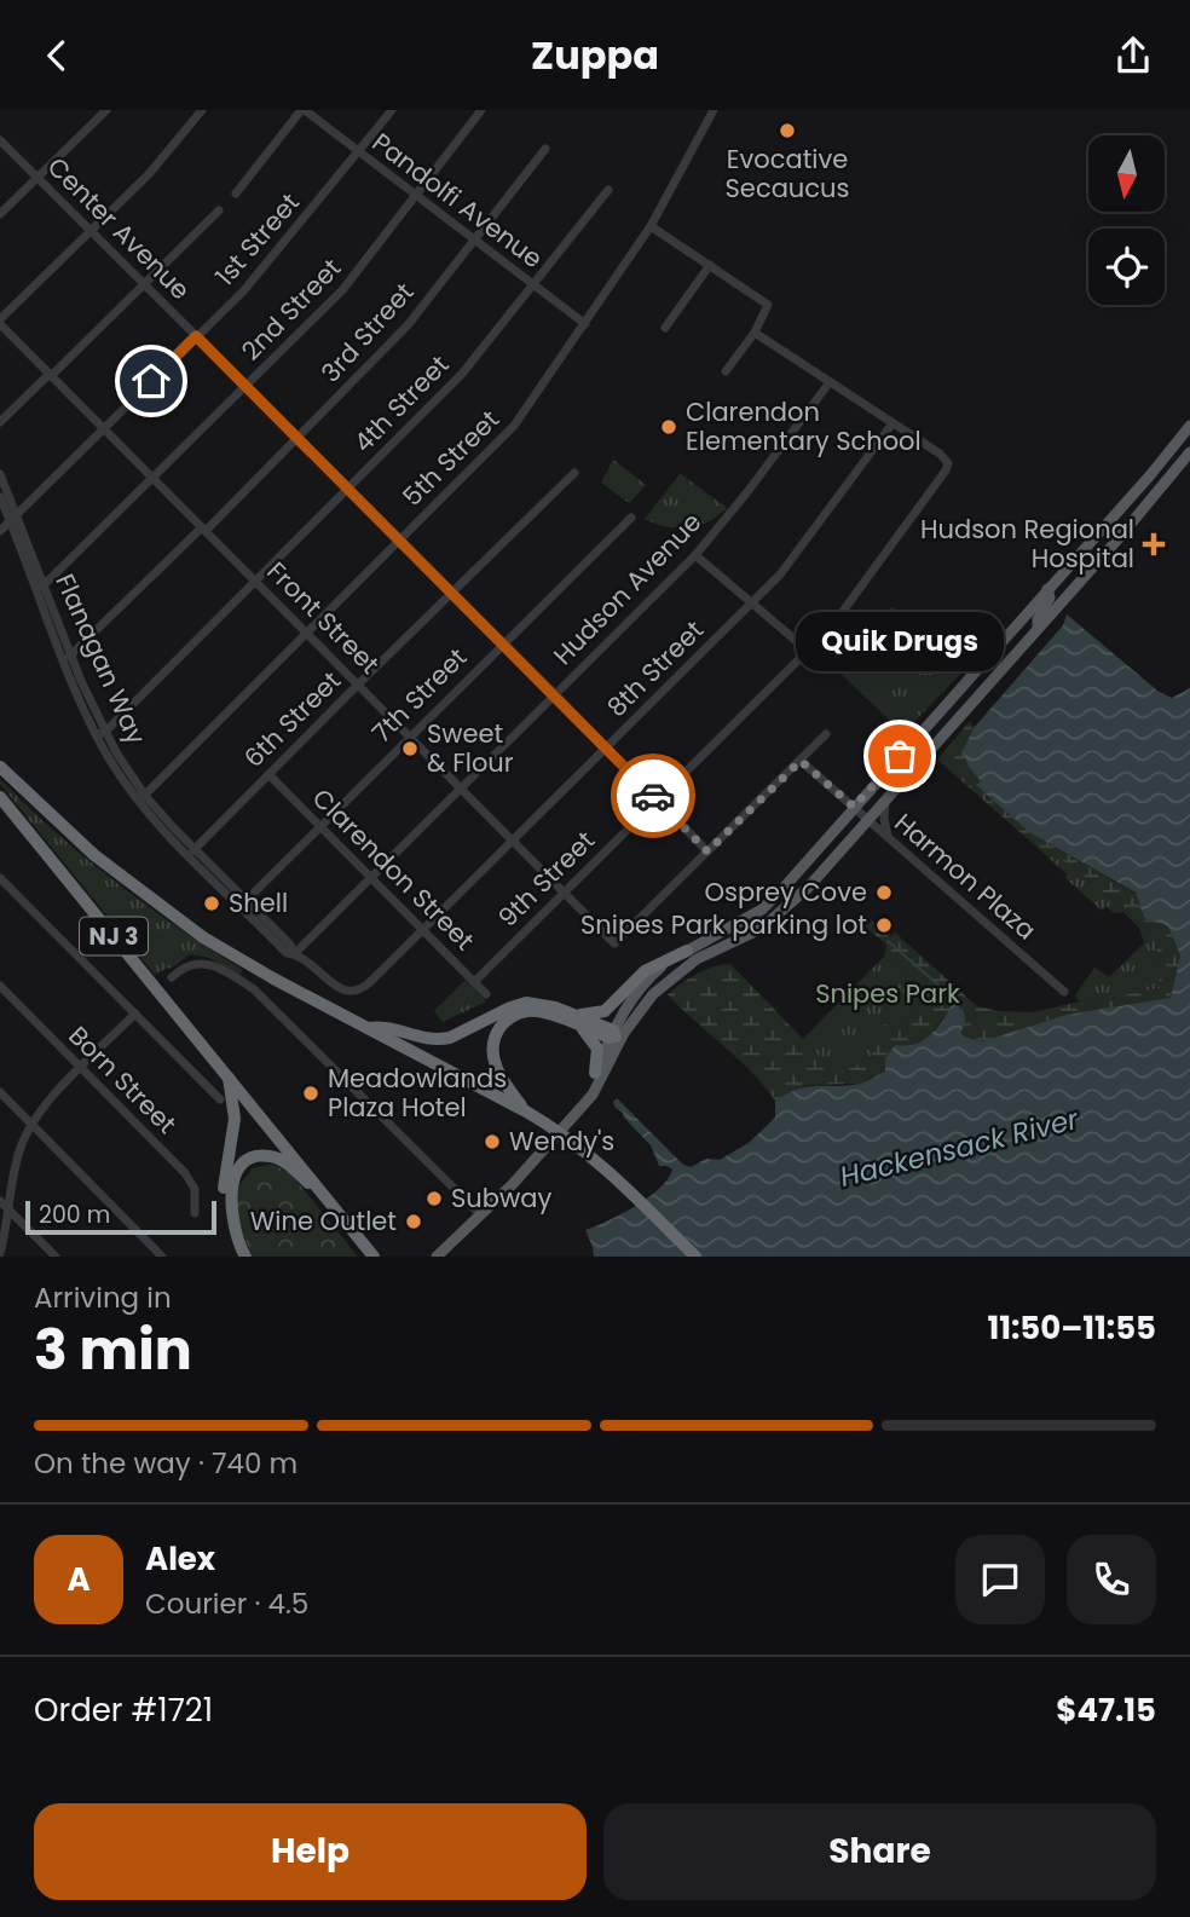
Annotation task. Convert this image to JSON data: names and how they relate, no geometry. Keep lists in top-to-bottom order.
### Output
{
  "streets": {
    "highway": ["NJ 3"],
    "street": [
      "Pandolfi Avenue",
      "Center Avenue",
      "1st Street",
      "2nd Street",
      "3rd Street",
      "4th Street",
      "5th Street",
      "Hudson Avenue",
      "Front Street",
      "Flanagan Way",
      "8th Street",
      "7th Street",
      "6th Street",
      "Clarendon Street",
      "Harmon Plaza",
      "9th Street",
      "Born Street"
    ]
  },
  "crossings": [
    ["Pandolfi Avenue", "1st Street"],
    ["Pandolfi Avenue", "2nd Street"],
    ["Pandolfi Avenue", "3rd Street"],
    ["Pandolfi Avenue", "4th Street"],
    ["Pandolfi Avenue", "5th Street"],
    ["Center Avenue", "1st Street"],
    ["Center Avenue", "2nd Street"],
    ["Center Avenue", "3rd Street"],
    ["Center Avenue", "4th Street"],
    ["Center Avenue", "5th Street"],
    ["Center Avenue", "Hudson Avenue"],
    ["Center Avenue", "Front Street"],
    ["Center Avenue", "8th Street"],
    ["Center Avenue", "7th Street"],
    ["Center Avenue", "6th Street"],
    ["Center Avenue", "9th Street"],
    ["1st Street", "Front Street"],
    ["1st Street", "Flanagan Way"],
    ["2nd Street", "Front Street"],
    ["2nd Street", "Flanagan Way"],
    ["3rd Street", "Front Street"],
    ["3rd Street", "Flanagan Way"],
    ["4th Street", "Front Street"],
    ["4th Street", "Flanagan Way"],
    ["5th Street", "Front Street"],
    ["5th Street", "Flanagan Way"],
    ["Hudson Avenue", "Front Street"],
    ["Hudson Avenue", "Flanagan Way"],
    ["Hudson Avenue", "Clarendon Street"],
    ["Front Street", "8th Street"],
    ["Front Street", "7th Street"],
    ["Front Street", "6th Street"],
    ["Front Street", "9th Street"],
    ["Flanagan Way", "8th Street"],
    ["Flanagan Way", "7th Street"],
    ["Flanagan Way", "6th Street"],
    ["8th Street", "Clarendon Street"],
    ["8th Street", "9th Street"],
    ["7th Street", "Clarendon Street"],
    ["6th Street", "Clarendon Street"],
    ["Clarendon Street", "9th Street"]
  ],
  "water": ["Hackensack River"],
  "parks": ["Snipes Park"],
  "places": {
    "other": [
      "Evocative Secaucus",
      "Clarendon Elementary School",
      "Sweet & Flour",
      "Quik Drugs",
      "Osprey Cove",
      "Shell",
      "Snipes Park parking lot",
      "Meadowlands Plaza Hotel",
      "Wendy's",
      "Subway",
      "Wine Outlet"
    ],
    "health": ["Hudson Regional Hospital"]
  },
  "scale_bar": "200 m",
  "north": "bottom",
  "page": {
    "header": "Zuppa",
    "bubble": "Quik Drugs",
    "scale": "200 m",
    "heading": ["3 min", "Arriving in", "11:50–11:55"],
    "panel": [
      "Alex",
      "Courier · 4.5",
      "Order #1721",
      "$47.15"
    ],
    "bar": "On the way · 740 m",
    "round": "A",
    "buttons": ["Help", "Share"]
  }
}
